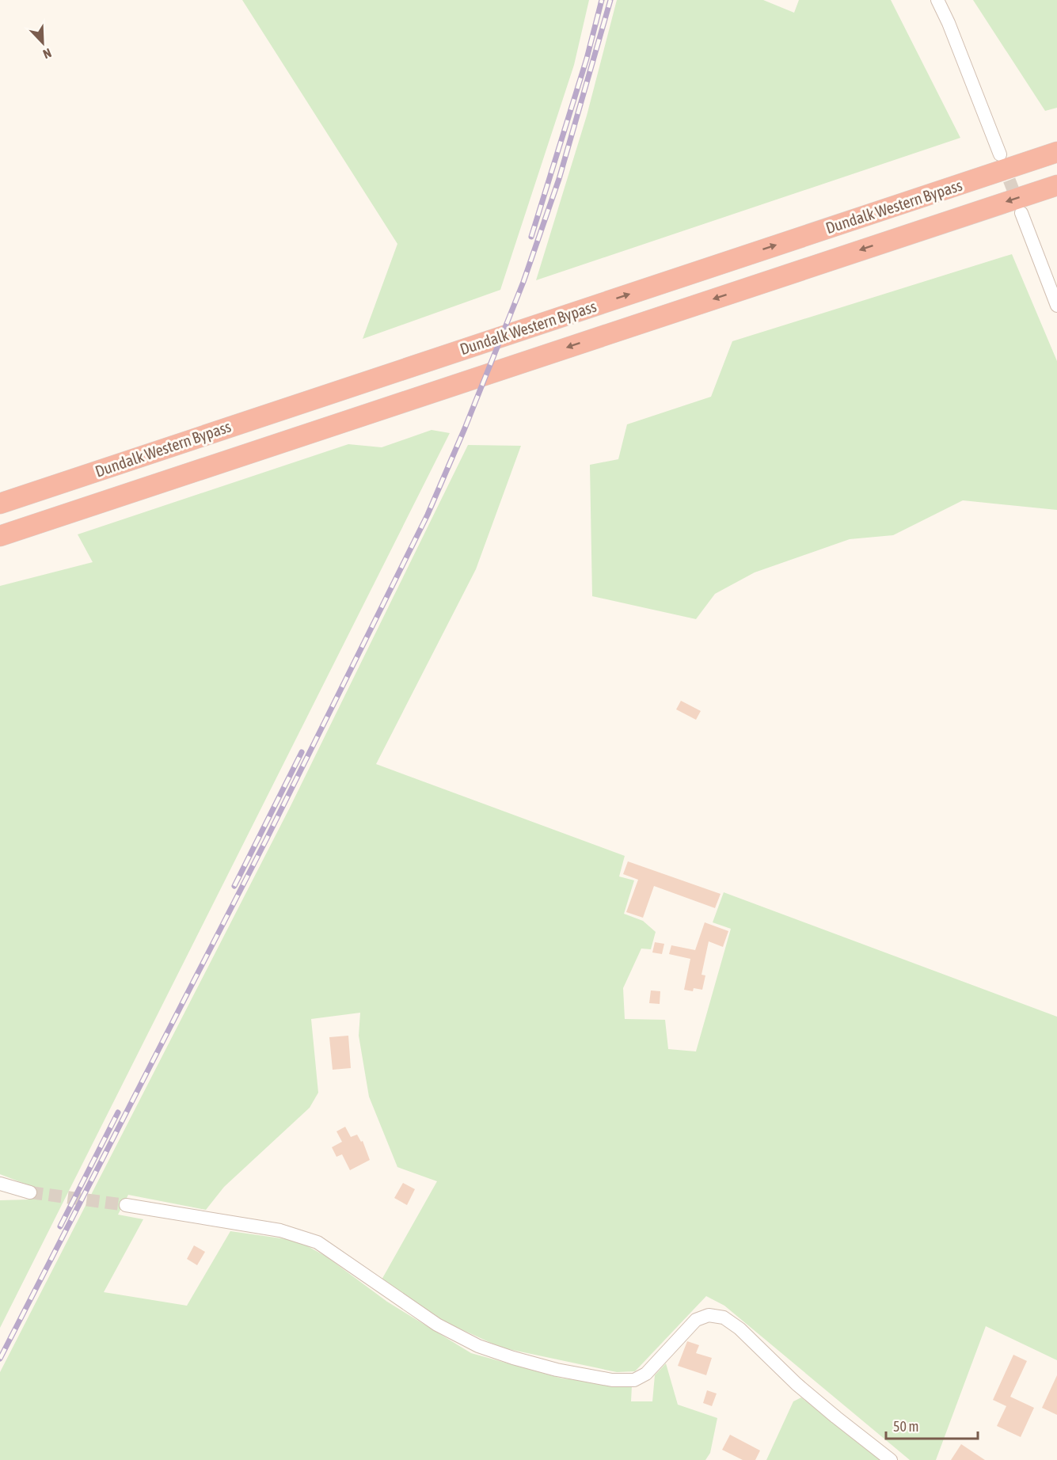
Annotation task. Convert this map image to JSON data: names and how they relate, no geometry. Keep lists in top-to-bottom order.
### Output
{
  "streets": {
    "highway": ["Dundalk Western Bypass"]
  },
  "scale_bar": "50 m",
  "north": "bottom right"
}
